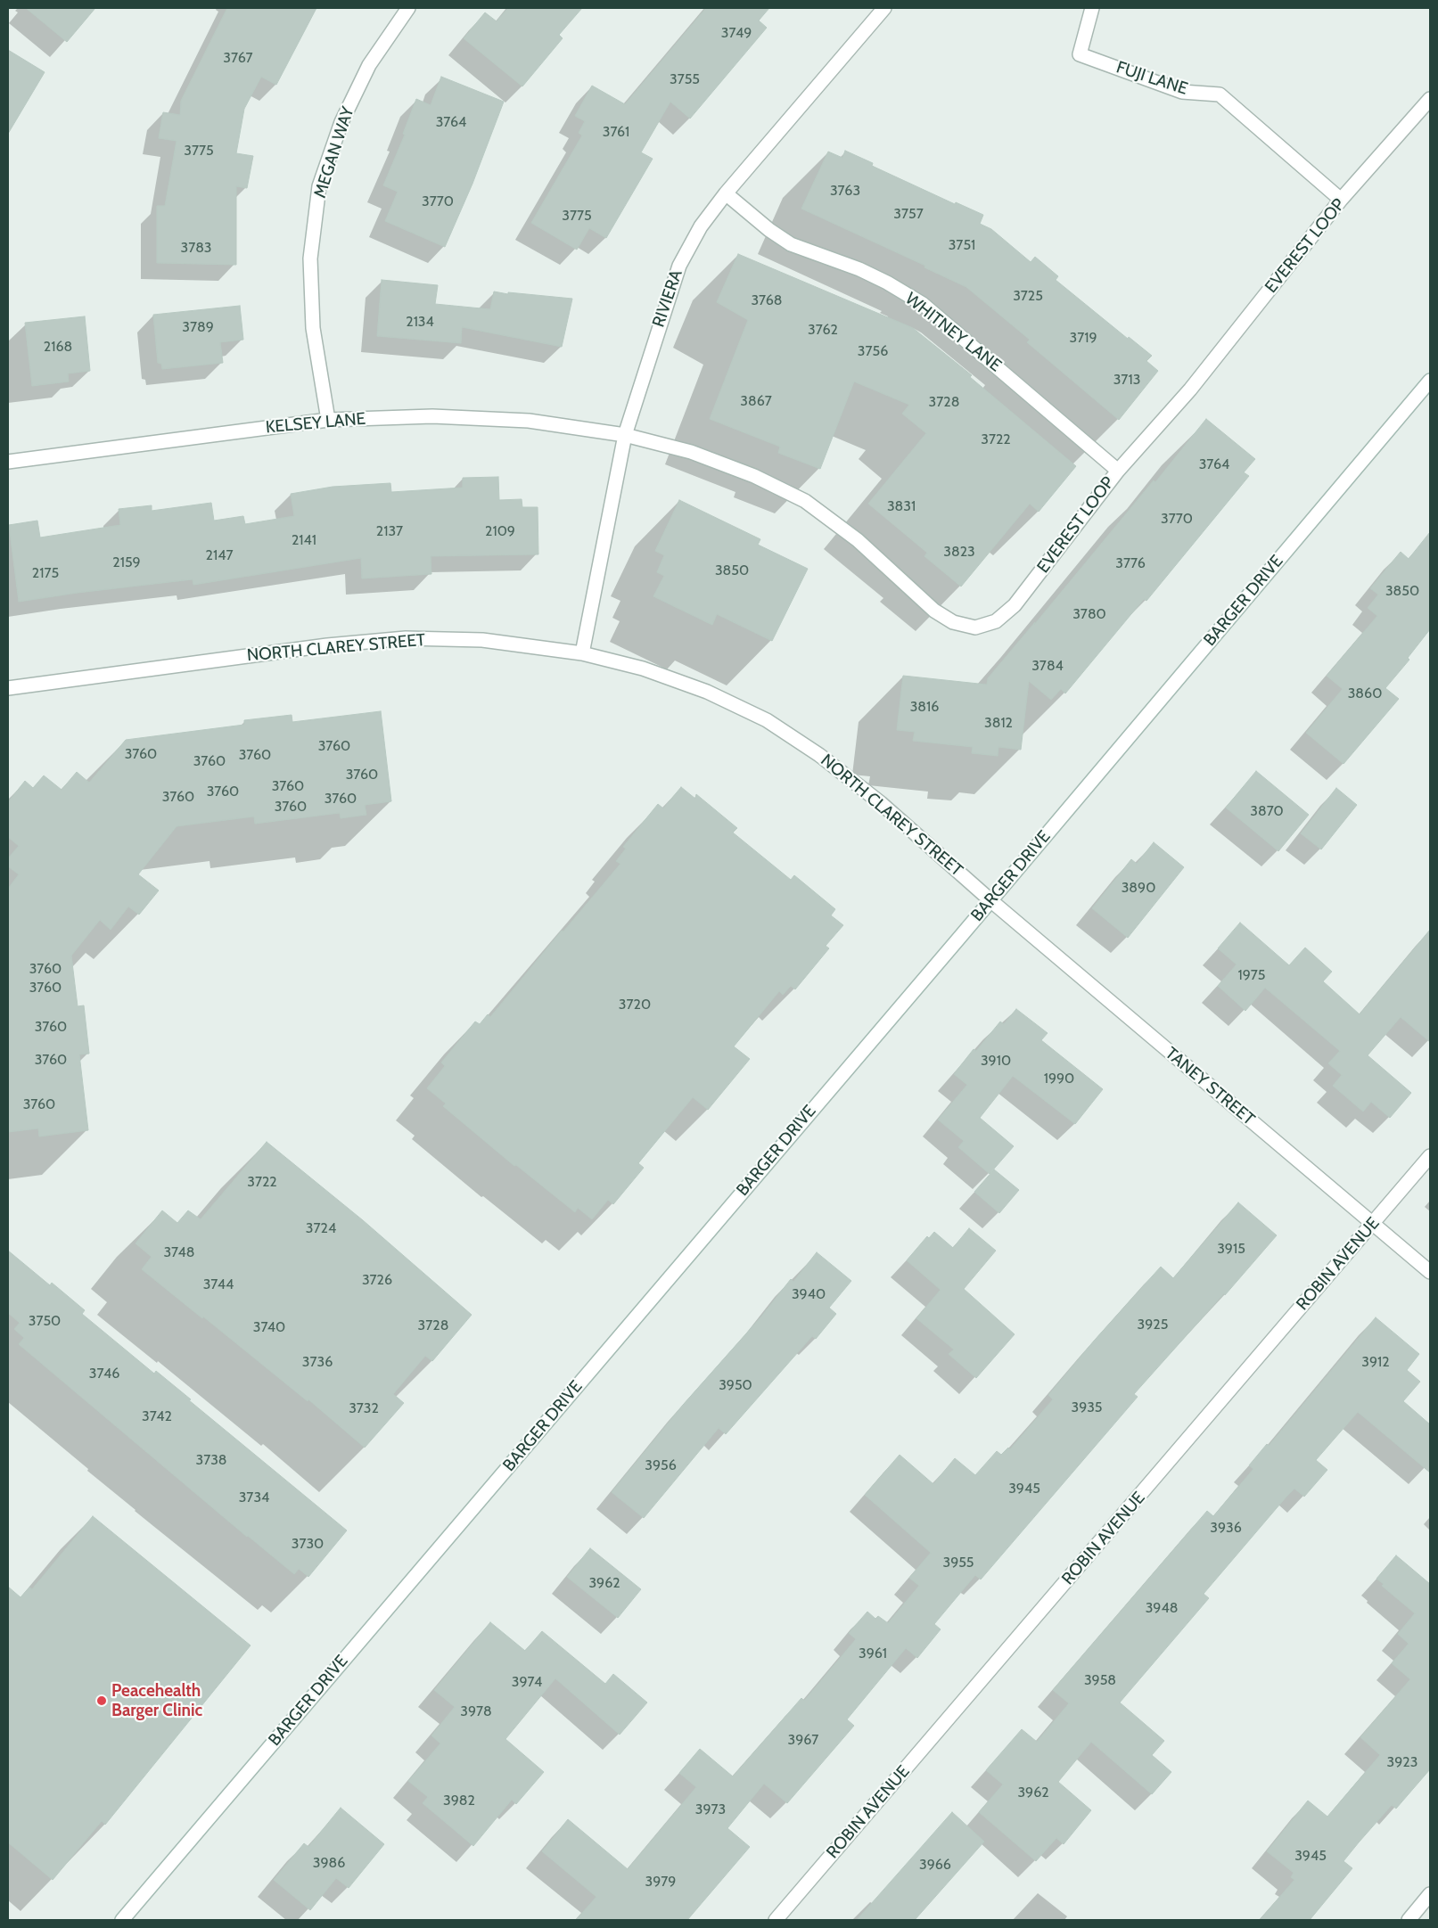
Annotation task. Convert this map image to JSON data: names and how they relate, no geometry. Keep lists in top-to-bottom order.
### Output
{
  "streets": {
    "street": [
      "FUJI LANE",
      "MEGAN WAY",
      "EVEREST LOOP",
      "RIVIERA",
      "WHITNEY LANE",
      "KELSEY LANE",
      "BARGER DRIVE",
      "NORTH CLAREY STREET",
      "TANEY STREET",
      "ROBIN AVENUE"
    ]
  },
  "crossings": [
    ["FUJI LANE", "EVEREST LOOP"],
    ["MEGAN WAY", "KELSEY LANE"],
    ["EVEREST LOOP", "RIVIERA"],
    ["EVEREST LOOP", "WHITNEY LANE"],
    ["EVEREST LOOP", "KELSEY LANE"],
    ["RIVIERA", "WHITNEY LANE"],
    ["RIVIERA", "KELSEY LANE"],
    ["RIVIERA", "NORTH CLAREY STREET"],
    ["BARGER DRIVE", "NORTH CLAREY STREET"],
    ["BARGER DRIVE", "TANEY STREET"],
    ["NORTH CLAREY STREET", "TANEY STREET"],
    ["TANEY STREET", "ROBIN AVENUE"]
  ],
  "places": ["Peacehealth Barger Clinic"],
  "house_numbers": [
    "3749",
    "3767",
    "3755",
    "3764",
    "3761",
    "3775",
    "3763",
    "3770",
    "3757",
    "3775",
    "3751",
    "3783",
    "3725",
    "3768",
    "2134",
    "3789",
    "3762",
    "3719",
    "2168",
    "3756",
    "3713",
    "3867",
    "3728",
    "3722",
    "3764",
    "3831",
    "3770",
    "2137",
    "2109",
    "2141",
    "3823",
    "2147",
    "2159",
    "3776",
    "3850",
    "2175",
    "3850",
    "3780",
    "3784",
    "3860",
    "3816",
    "3812",
    "3760",
    "3760",
    "3760",
    "3760",
    "3760",
    "3760",
    "3760",
    "3760",
    "3760",
    "3760",
    "3870",
    "3890",
    "3760",
    "1975",
    "3760",
    "3720",
    "3760",
    "3760",
    "3910",
    "1990",
    "3760",
    "3722",
    "3724",
    "3915",
    "3748",
    "3726",
    "3744",
    "3940",
    "3750",
    "3925",
    "3728",
    "3740",
    "3736",
    "3912",
    "3746",
    "3950",
    "3935",
    "3732",
    "3742",
    "3738",
    "3956",
    "3945",
    "3734",
    "3936",
    "3730",
    "3955",
    "3962",
    "3948",
    "3961",
    "3958",
    "3974",
    "3978",
    "3967",
    "3923",
    "3962",
    "3982",
    "3973",
    "3945",
    "3986",
    "3966",
    "3979"
  ]
}
